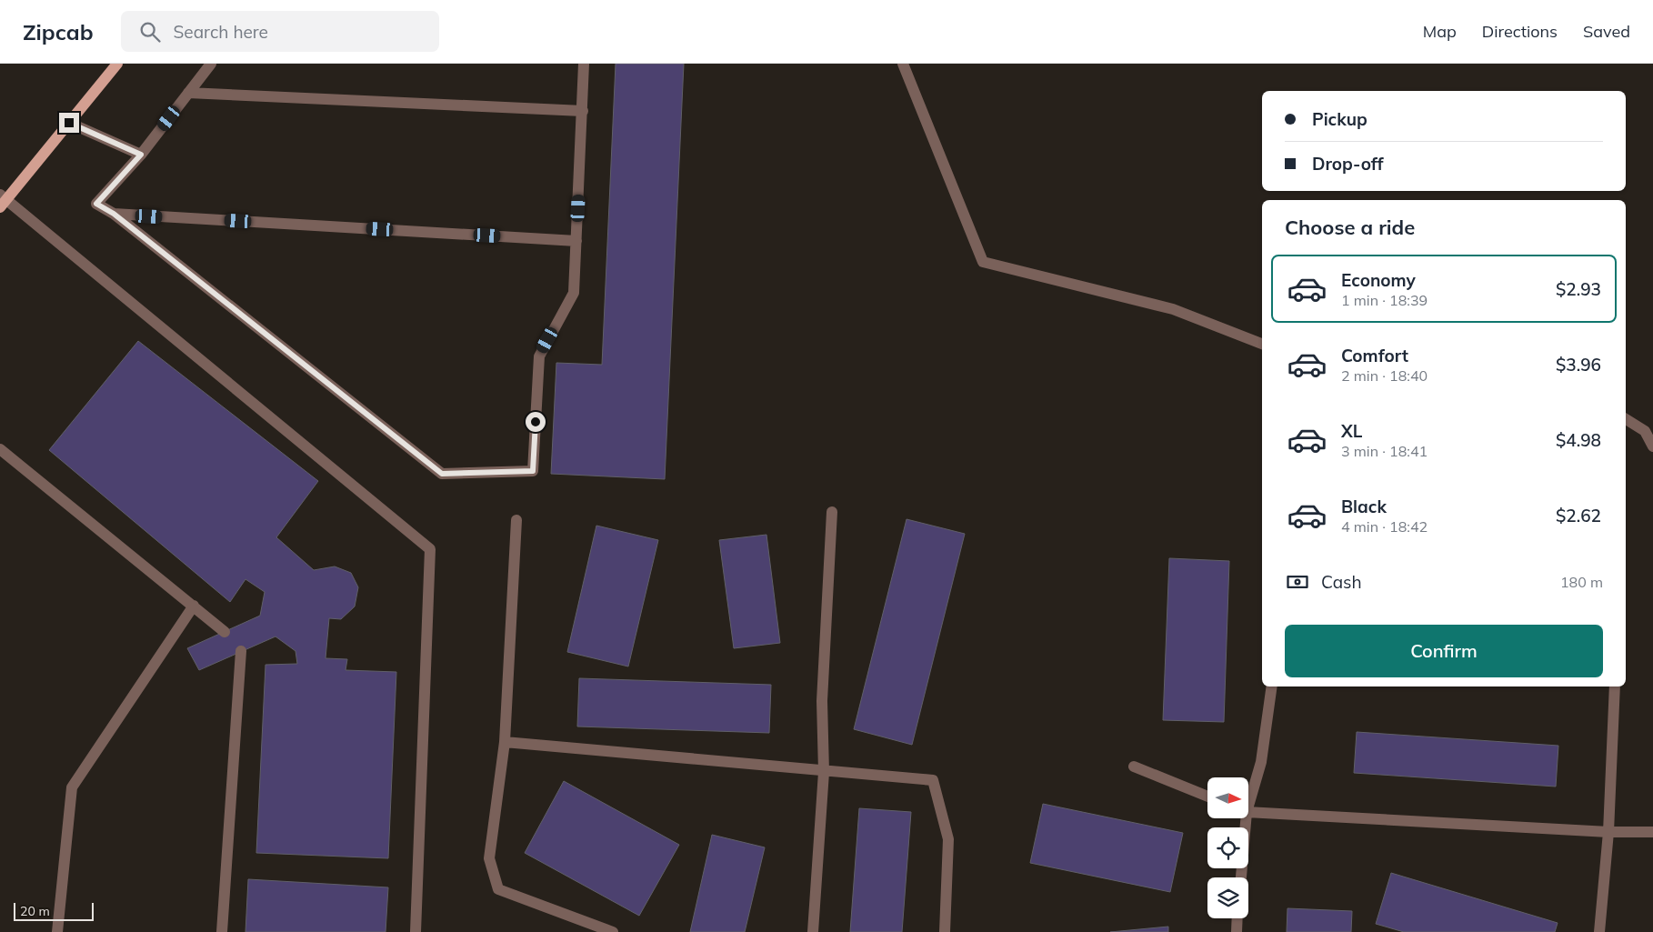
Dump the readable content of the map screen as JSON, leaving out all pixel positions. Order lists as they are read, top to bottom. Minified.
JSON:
{"scale_bar":"20 m","north":"right","page":{"header":"Zipcab","search":"Search here","nav":["Map","Directions","Saved"],"banner":["Pickup","Drop-off"],"heading":"Choose a ride","list":[{"name":"Economy","note":"1 min · 18:39","value":"$2.93"},{"name":"Comfort","note":"2 min · 18:40","value":"$3.96"},{"name":"XL","note":"3 min · 18:41","value":"$4.98"},{"name":"Black","note":"4 min · 18:42","value":"$2.62"}],"pay":["Cash","180 m"],"buttons":"Confirm","scale":"20 m"}}
